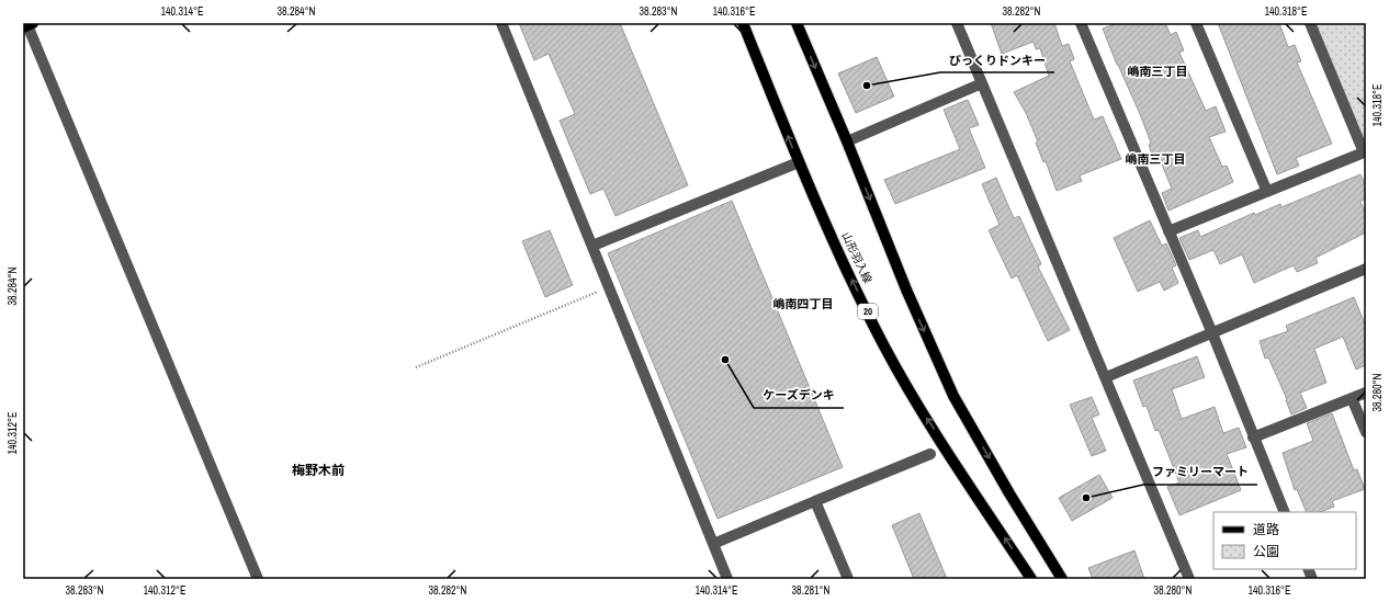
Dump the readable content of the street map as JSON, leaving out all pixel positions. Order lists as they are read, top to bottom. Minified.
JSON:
{"streets":{"main road":["山形羽入線","20"]},"districts":["嶋南三丁目","嶋南三丁目","嶋南四丁目","梅野木前"],"places":["びっくりドンキー","ケーズデンキ","ファミリーマート"],"legend":["道路","公園"],"coordinates":["140.314°E","38.284°N","38.283°N","140.316°E","38.282°N","140.318°E","38.280°N","140.312°E","38.281°N"]}
